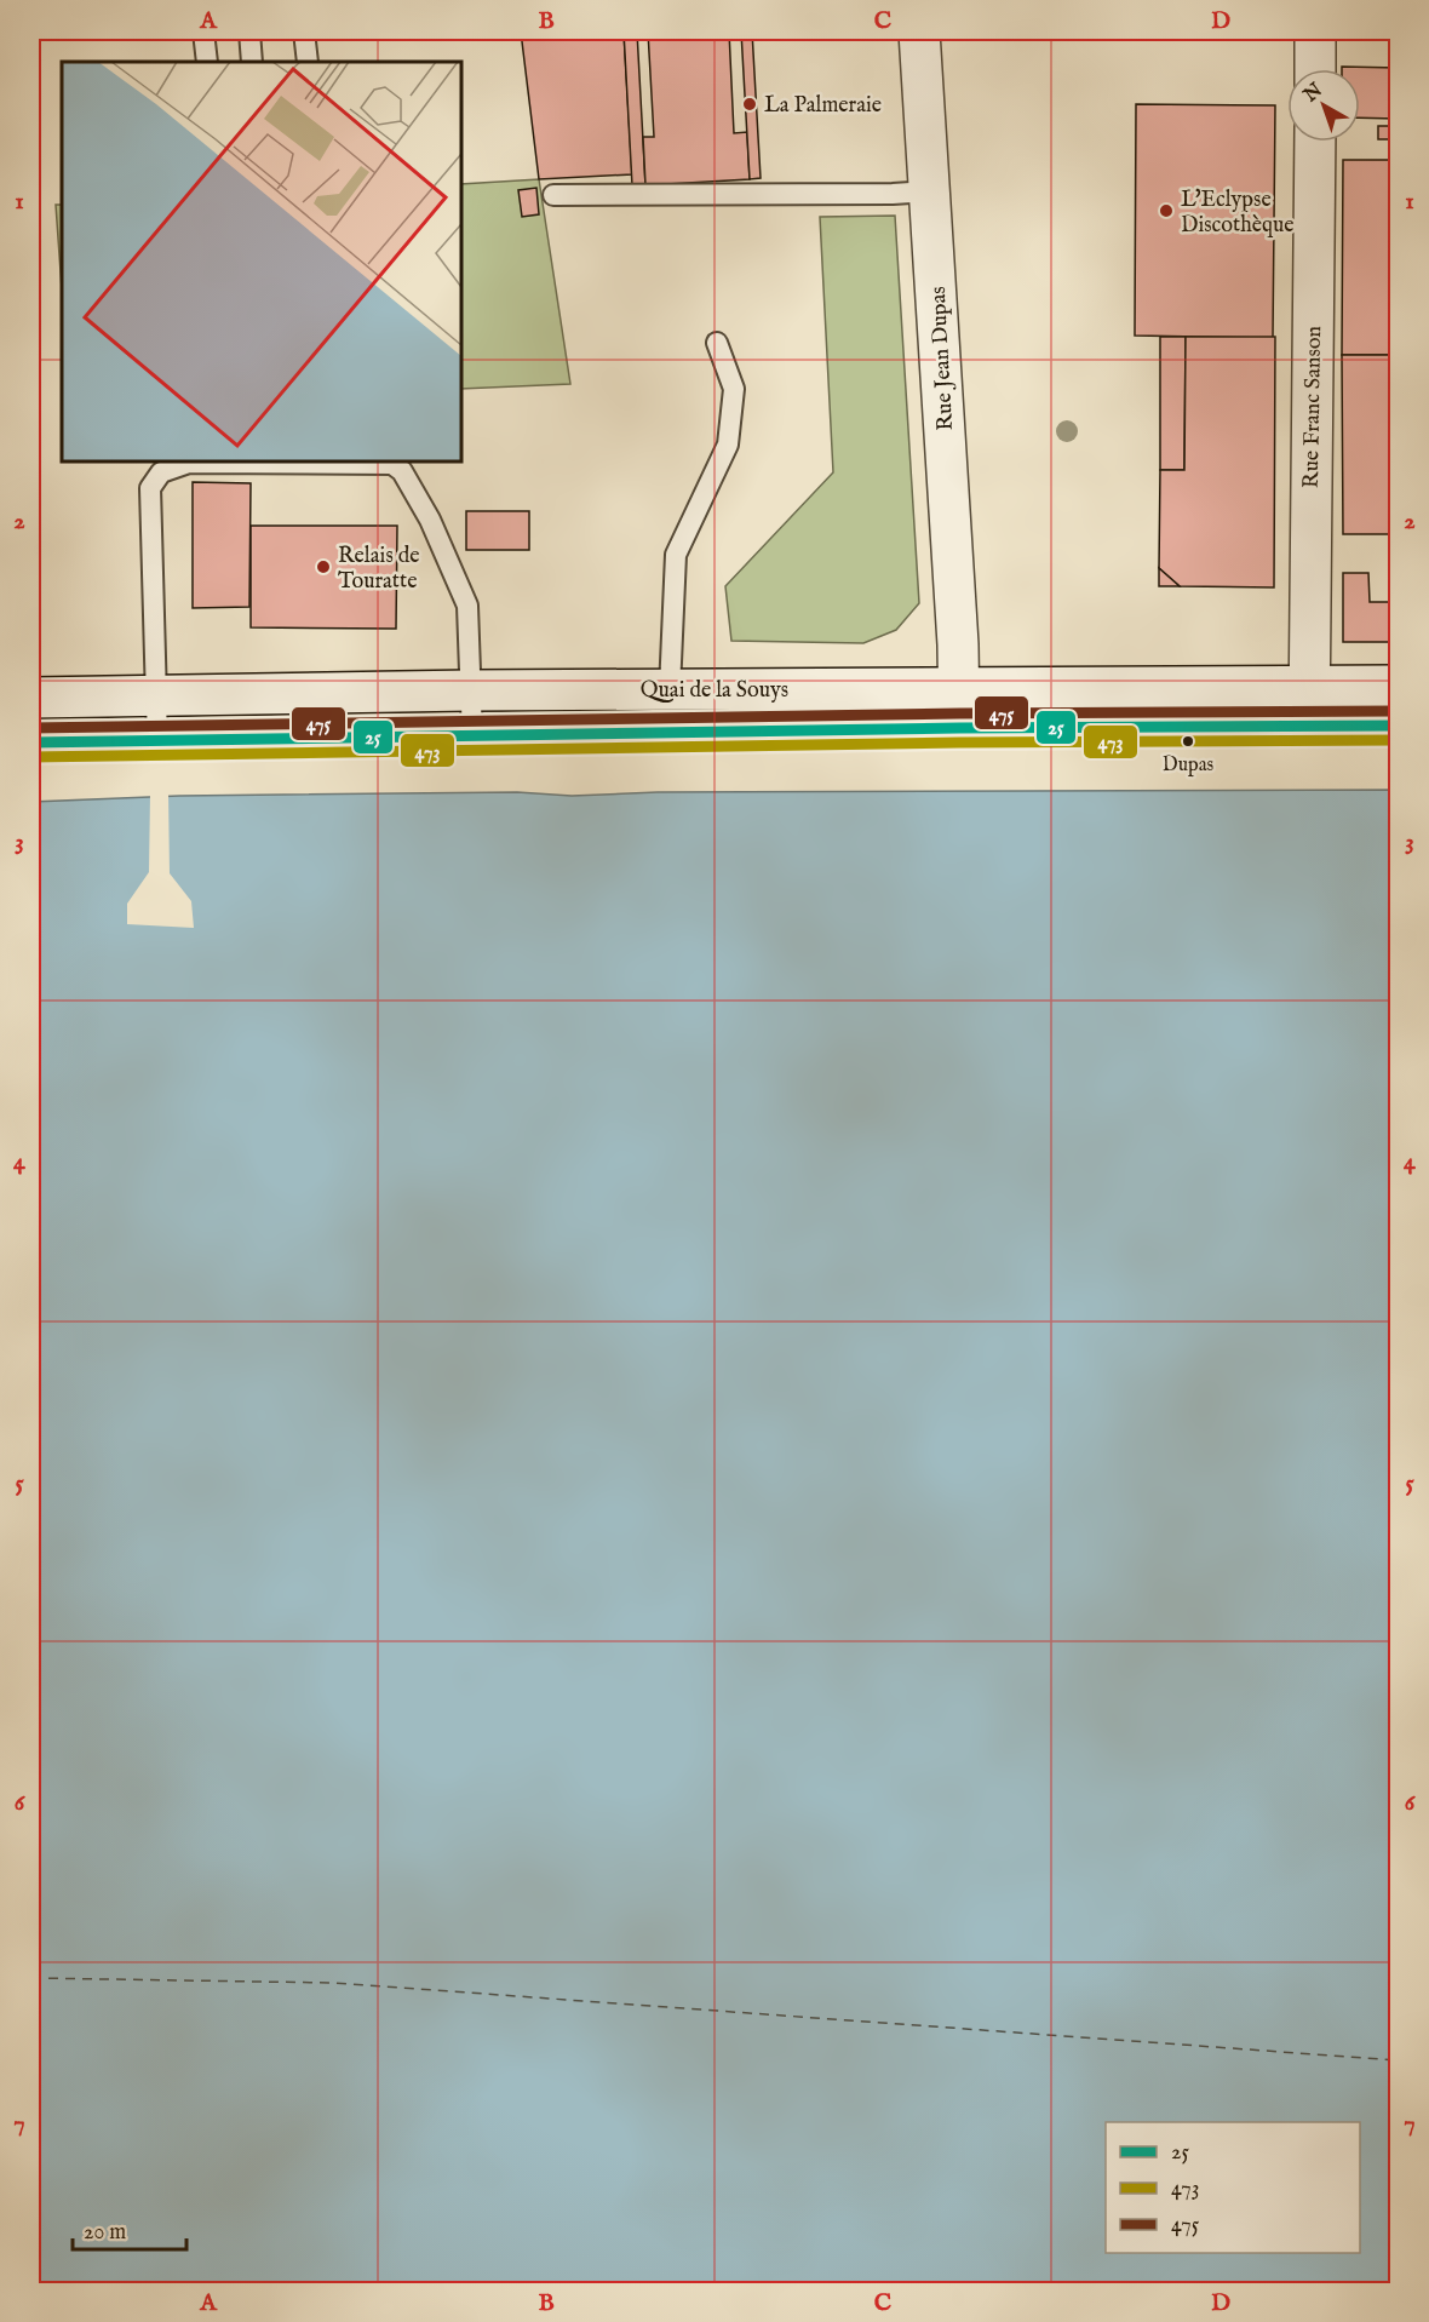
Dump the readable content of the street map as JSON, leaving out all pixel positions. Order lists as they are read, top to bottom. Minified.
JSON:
{"streets":{"main road":["Rue Jean Dupas","Rue Franc Sanson","Quai de la Souys"]},"crossings":[["Rue Jean Dupas","Quai de la Souys"],["Rue Franc Sanson","Quai de la Souys"]],"places":["La Palmeraie","L'Eclypse Discothèque","Relais de Touratte","Dupas"],"lines":["transit line 475","transit line 25","transit line 473"],"legend":["25","473","475"],"scale_bar":"20 m","north":"top left","grid":{"columns":["A","B","C","D"],"rows":["1","2","3","4","5","6","7"]}}
